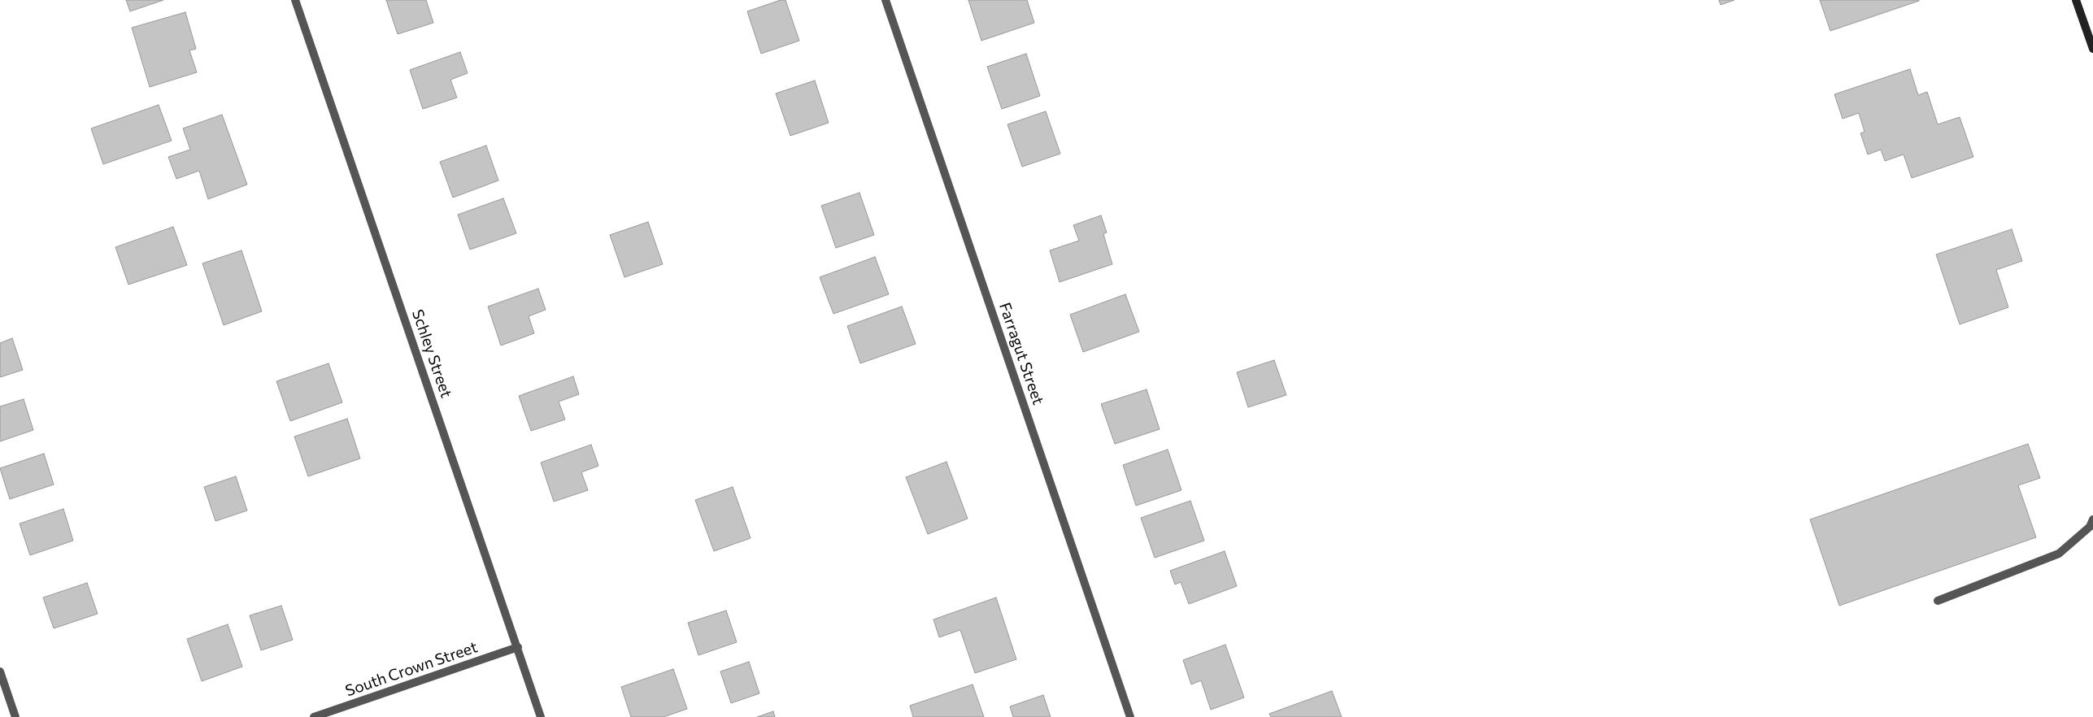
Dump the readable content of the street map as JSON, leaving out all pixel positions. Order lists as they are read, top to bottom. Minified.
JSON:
{"streets":{"street":["Schley Street","Farragut Street","South Crown Street"]},"crossings":[["Schley Street","South Crown Street"]]}
